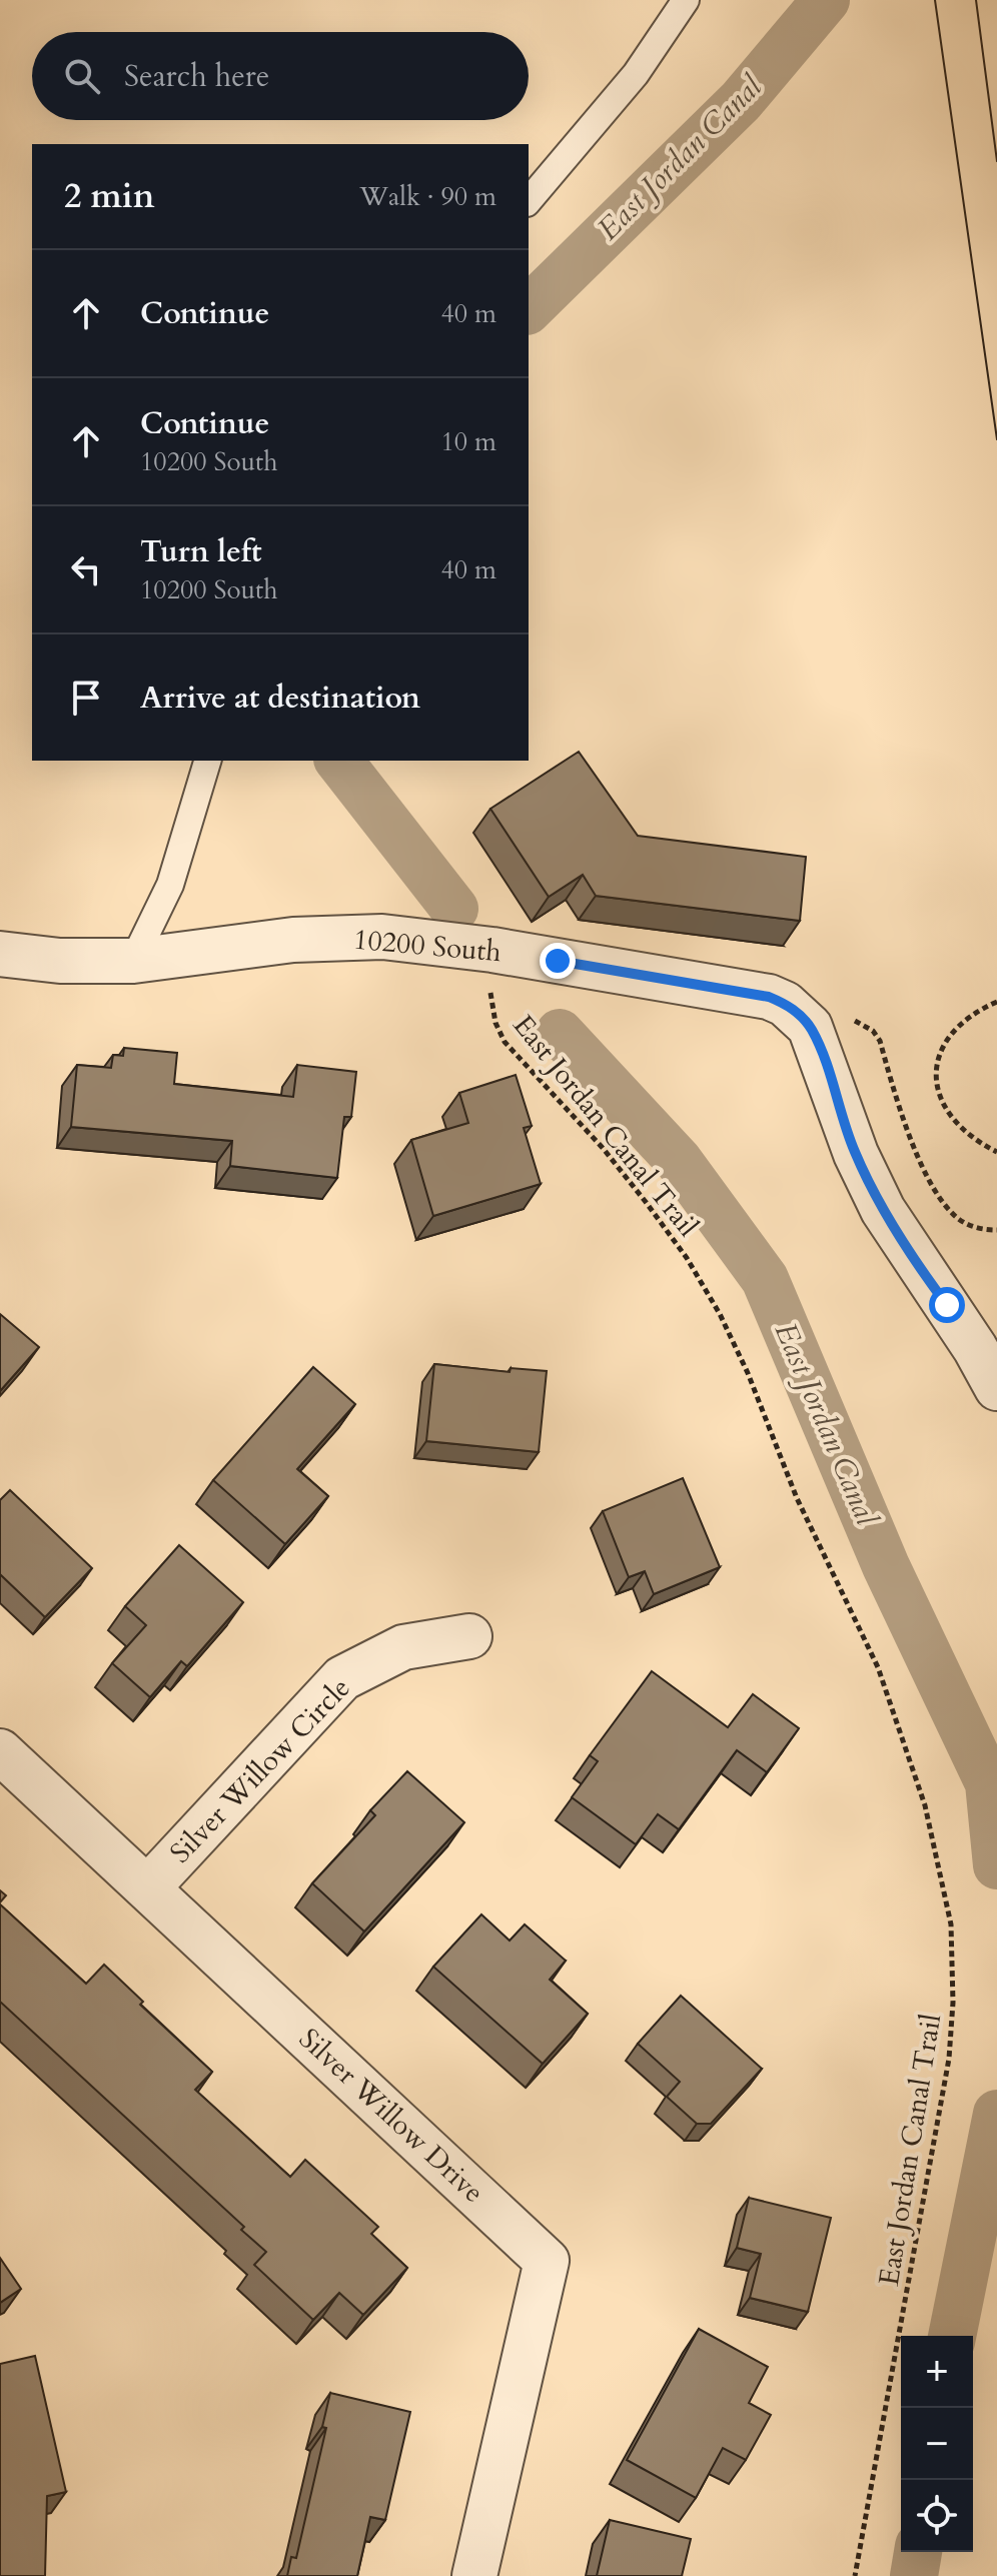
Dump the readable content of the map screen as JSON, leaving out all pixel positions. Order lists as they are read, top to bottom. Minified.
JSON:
{"streets":{"street":["10200 South","Silver Willow Circle","Silver Willow Drive"],"path":["East Jordan Canal Trail"]},"crossings":[["Silver Willow Circle","Silver Willow Drive"]],"water":["East Jordan Canal"],"page":{"search":"Search here","heading":["2 min","Walk · 90 m"],"list":[["Continue","40 m"],["Continue","10200 South","10 m"],["Turn left","10200 South","40 m"],"Arrive at destination"],"map_buttons":["+","−"]}}
